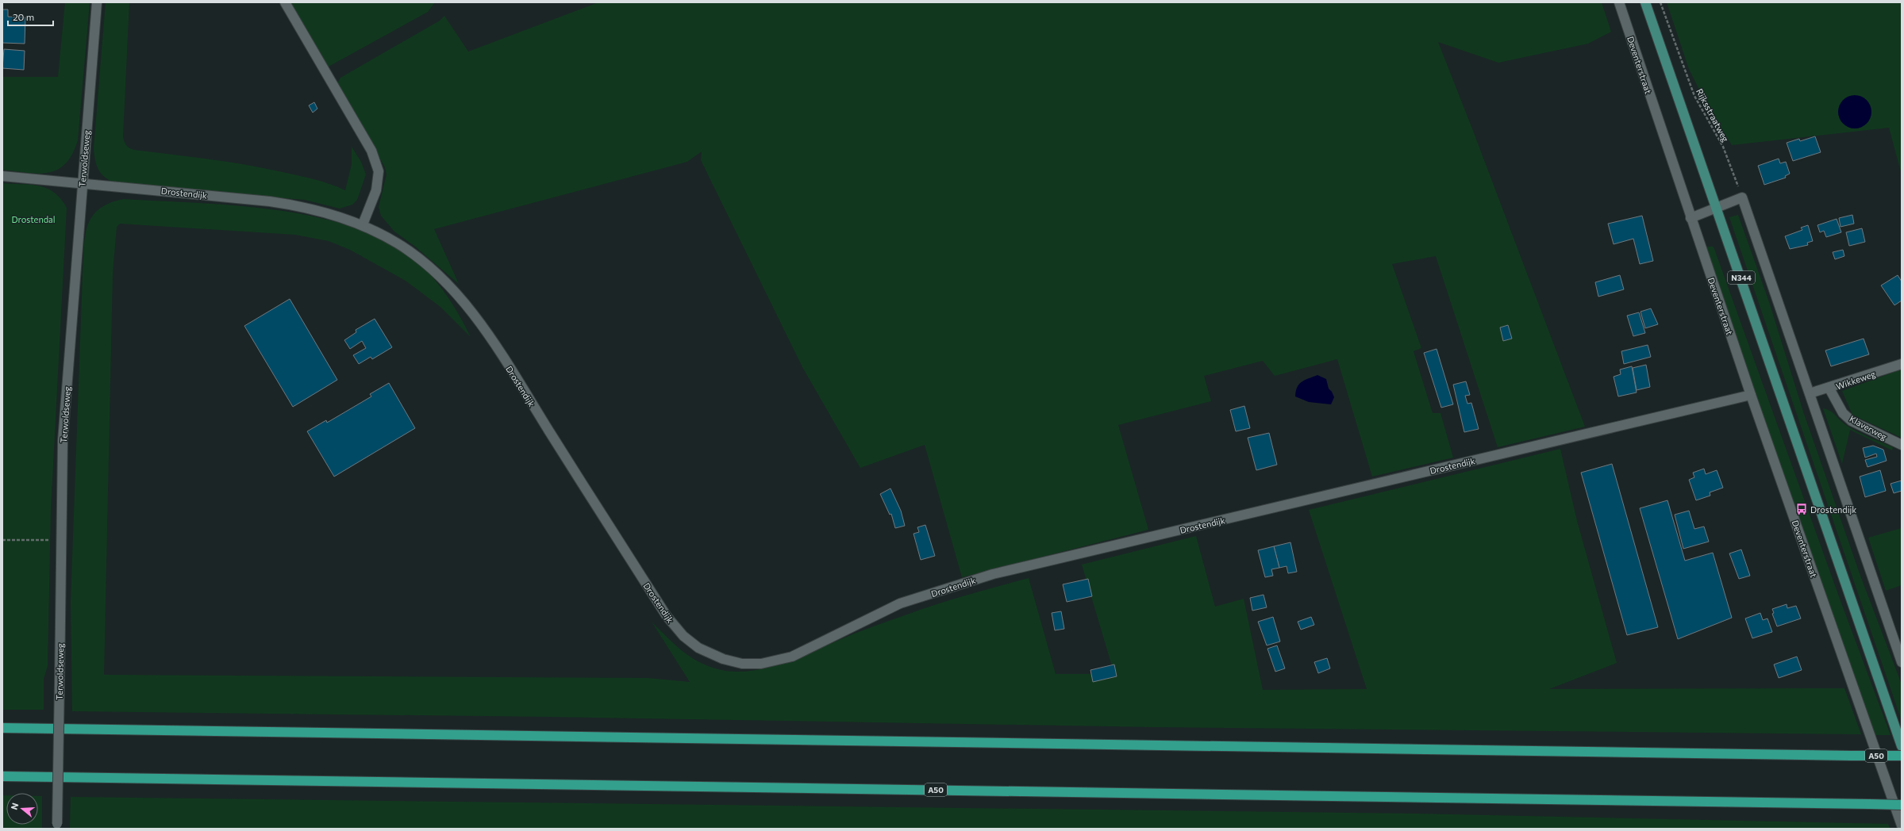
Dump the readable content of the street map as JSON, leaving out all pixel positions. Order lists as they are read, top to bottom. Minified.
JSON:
{"streets":{"highway":["A50"],"main road":["N344"],"street":["Deventerstraat","Terwoldseweg","Drostendijk","Wikkeweg","Klaverweg"],"path":["Rijksstraatweg"]},"crossings":[["Deventerstraat","Drostendijk"],["Terwoldseweg","Drostendijk"],["Wikkeweg","Klaverweg"]],"parks":["Drostendal"],"places":{"bus stop":["Drostendijk"]},"scale_bar":"20 m","north":"left"}
